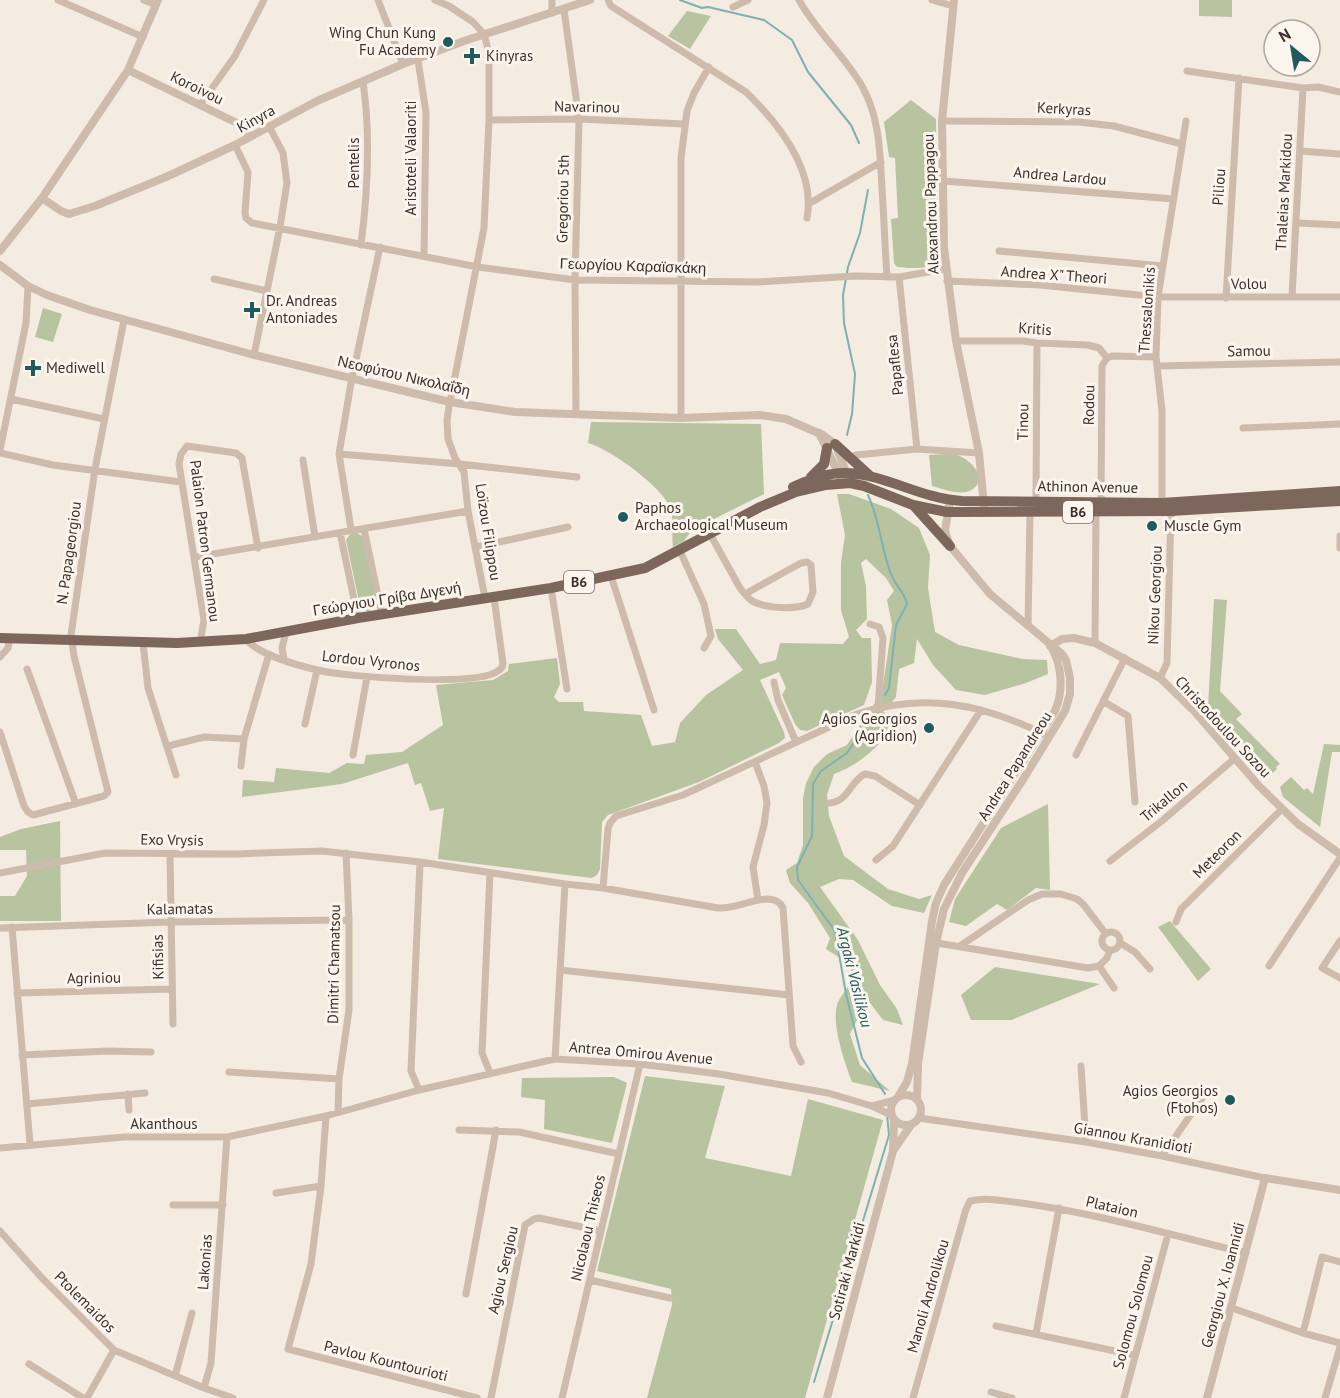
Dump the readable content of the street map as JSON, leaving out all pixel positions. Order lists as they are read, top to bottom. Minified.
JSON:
{"streets":{"main road":["Athinon Avenue","B6","Γεώργιου Γρίβα Διγενή"],"street":["Koroivou","Navarinou","Kerkyras","Kinyra","Aristoteli Valaoriti","Pentelis","Andrea Lardou","Piliou","Thaleias Markidou","Gregoriou 5th","Alexandrou Pappagou","Γεωργίου Καραϊσκάκη","Andrea X\" Theori","Volou","Thessalonikis","Kritis","Samou","Papaflesa","Νεοφύτου Νικολαΐδη","Rodou","Tinou","Loïzou Filippou","Palaion Patron Germanou","N. Papageorgiou","Nikou Georgiou","Lordou Vyronos","Christodoulou Sozou","Andrea Papandreou","Trikallon","Exo Vrysis","Meteoron","Kalamatas","Kifisias","Dimitri Chamatsou","Agriniou","Antrea Omirou Avenue","Akanthous","Giannou Kranidioti","Plataion","Nicolaou Thiseos","Lakonias","Agiou Sergiou","Sotiraki Markidi","Georgiou X. Ioannidi","Manoli Androlikou","Ptolemaidos","Solomou Solomou","Pavlou Kountourioti"]},"crossings":[["Koroivou","Kinyra"],["Navarinou","Gregoriou 5th"],["Navarinou","Loïzou Filippou"],["Kerkyras","Alexandrou Pappagou"],["Kerkyras","Thessalonikis"],["Kinyra","Aristoteli Valaoriti"],["Kinyra","Pentelis"],["Kinyra","Gregoriou 5th"],["Kinyra","Γεωργίου Καραϊσκάκη"],["Kinyra","Loïzou Filippou"],["Aristoteli Valaoriti","Γεωργίου Καραϊσκάκη"],["Pentelis","Γεωργίου Καραϊσκάκη"],["Andrea Lardou","Alexandrou Pappagou"],["Andrea Lardou","Thessalonikis"],["Piliou","Volou"],["Thaleias Markidou","Volou"],["Gregoriou 5th","Γεωργίου Καραϊσκάκη"],["Gregoriou 5th","Νεοφύτου Νικολαΐδη"],["Alexandrou Pappagou","Γεωργίου Καραϊσκάκη"],["Alexandrou Pappagou","Andrea X\" Theori"],["Alexandrou Pappagou","Kritis"],["Alexandrou Pappagou","Athinon Avenue"],["Γεωργίου Καραϊσκάκη","Papaflesa"],["Γεωργίου Καραϊσκάκη","Loïzou Filippou"],["Andrea X\" Theori","Volou"],["Andrea X\" Theori","Thessalonikis"],["Volou","Thessalonikis"],["Thessalonikis","Samou"],["Thessalonikis","Athinon Avenue"],["Kritis","Rodou"],["Kritis","Tinou"],["Νεοφύτου Νικολαΐδη","Athinon Avenue"],["Νεοφύτου Νικολαΐδη","Loïzou Filippou"],["Νεοφύτου Νικολαΐδη","N. Papageorgiou"],["Νεοφύτου Νικολαΐδη","Γεώργιου Γρίβα Διγενή"],["Rodou","Athinon Avenue"],["Rodou","Christodoulou Sozou"],["Tinou","Athinon Avenue"],["Athinon Avenue","Nikou Georgiou"],["Athinon Avenue","Γεώργιου Γρίβα Διγενή"],["Loïzou Filippou","Γεώργιου Γρίβα Διγενή"],["Loïzou Filippou","Lordou Vyronos"],["Palaion Patron Germanou","Γεώργιου Γρίβα Διγενή"],["N. Papageorgiou","Γεώργιου Γρίβα Διγενή"],["Nikou Georgiou","Christodoulou Sozou"],["Γεώργιου Γρίβα Διγενή","Lordou Vyronos"],["Christodoulou Sozou","Andrea Papandreou"],["Christodoulou Sozou","Trikallon"],["Christodoulou Sozou","Meteoron"],["Andrea Papandreou","Antrea Omirou Avenue"],["Andrea Papandreou","Giannou Kranidioti"],["Andrea Papandreou","Sotiraki Markidi"],["Exo Vrysis","Kifisias"],["Exo Vrysis","Dimitri Chamatsou"],["Kalamatas","Kifisias"],["Kalamatas","Dimitri Chamatsou"],["Kifisias","Agriniou"],["Dimitri Chamatsou","Antrea Omirou Avenue"],["Dimitri Chamatsou","Akanthous"],["Antrea Omirou Avenue","Akanthous"],["Antrea Omirou Avenue","Giannou Kranidioti"],["Antrea Omirou Avenue","Nicolaou Thiseos"],["Antrea Omirou Avenue","Sotiraki Markidi"],["Akanthous","Lakonias"],["Giannou Kranidioti","Sotiraki Markidi"],["Giannou Kranidioti","Georgiou X. Ioannidi"],["Plataion","Georgiou X. Ioannidi"],["Plataion","Manoli Androlikou"],["Plataion","Solomou Solomou"],["Nicolaou Thiseos","Agiou Sergiou"],["Lakonias","Ptolemaidos"]],"water":["Argaki Vasilikou"],"places":{"other":["Wing Chun Kung Fu Academy","Paphos Archaeological Museum","Muscle Gym","Agios Georgios (Agridion)","Agios Georgios (Ftohos)"],"health":["Kinyras","Dr. Andreas Antoniades","Mediwell"]},"north":"top left"}
